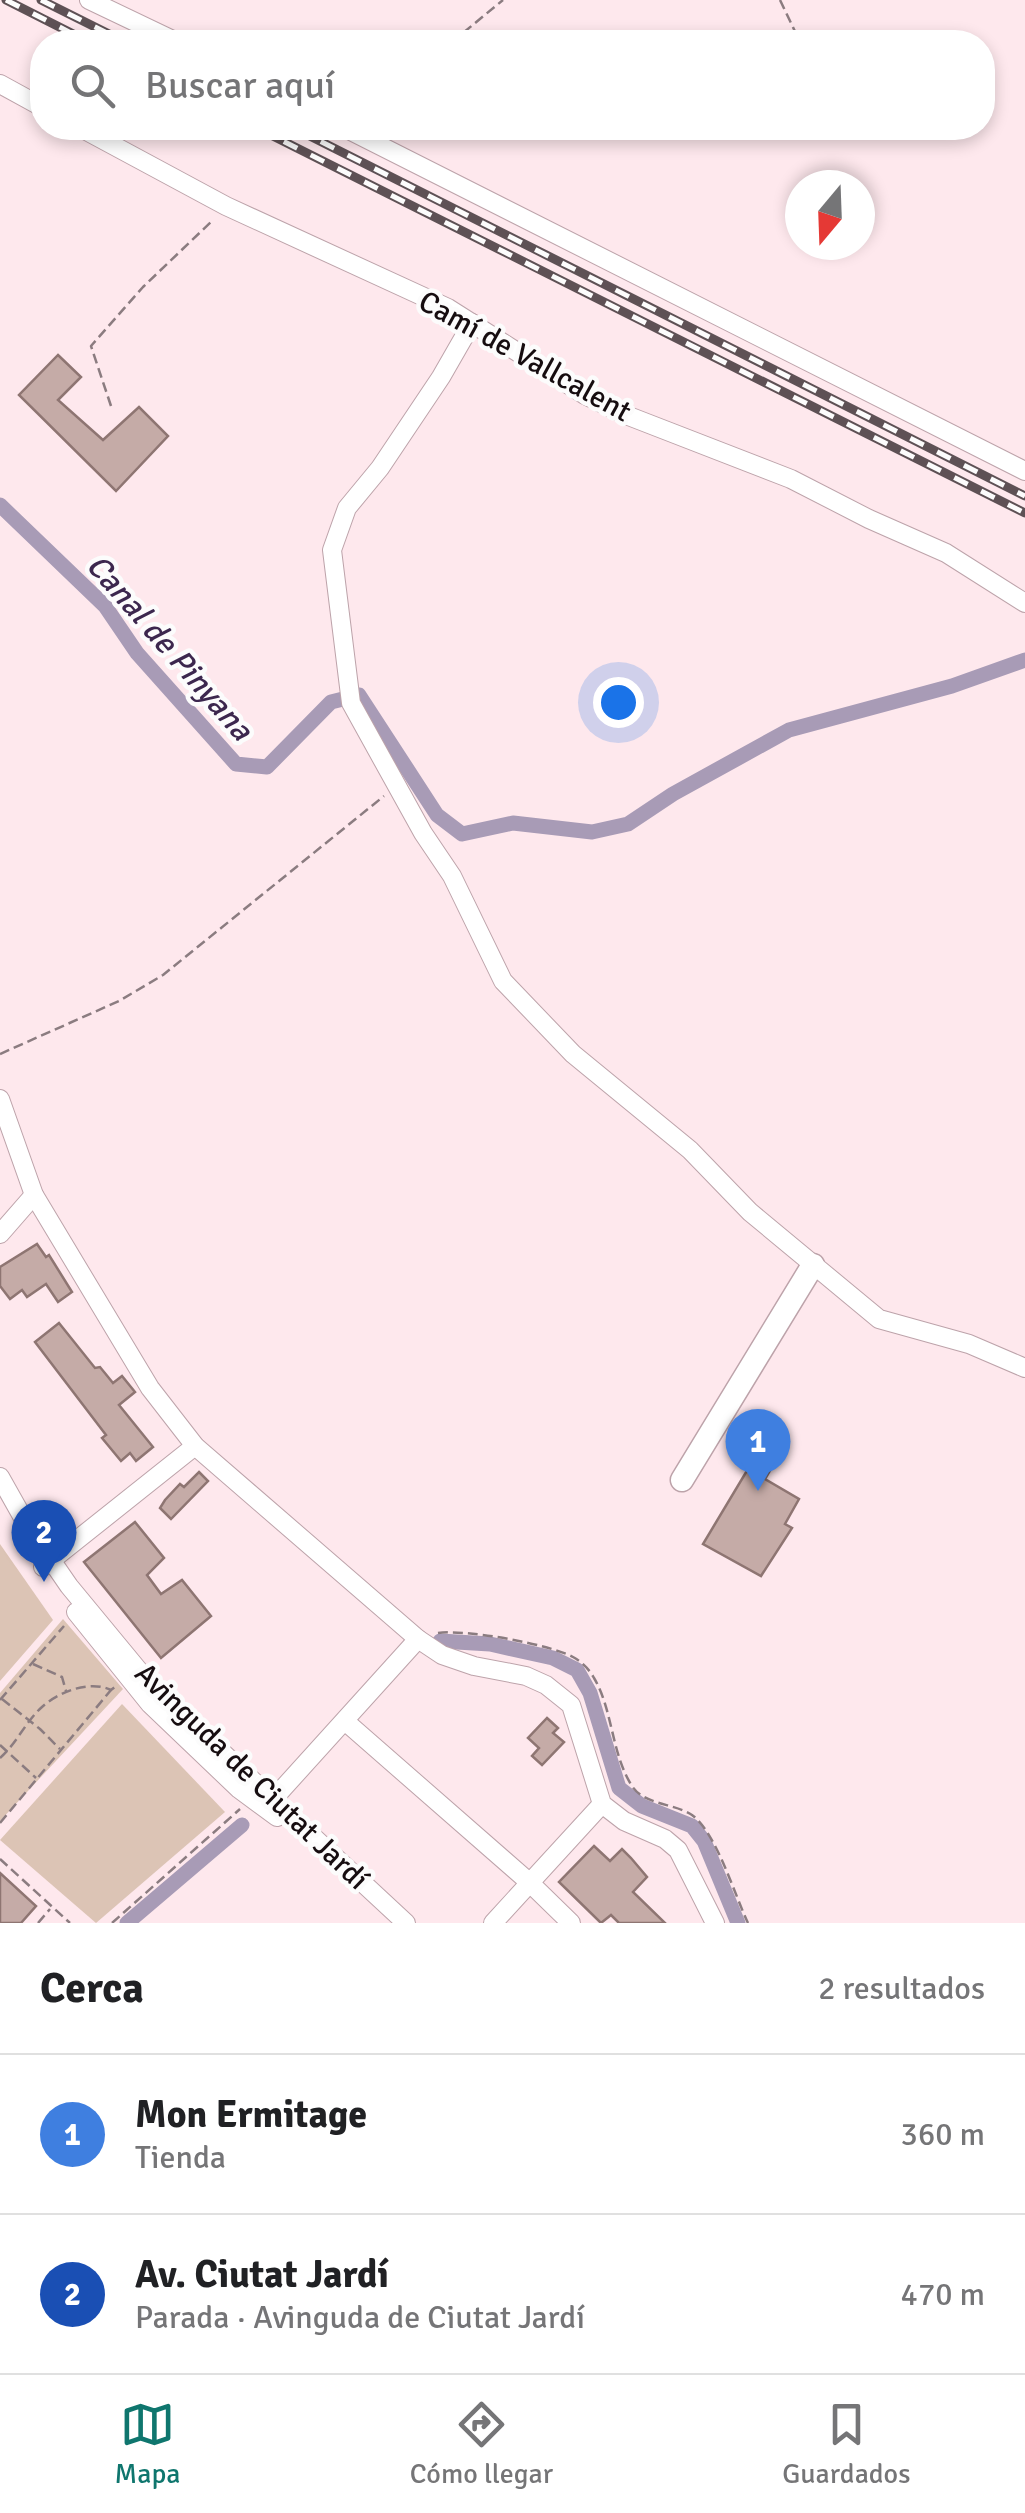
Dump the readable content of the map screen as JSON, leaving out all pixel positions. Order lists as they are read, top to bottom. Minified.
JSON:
{"streets":{"street":["Camí de Vallcalent","Avinguda de Ciutat Jardí"]},"water":["Canal de Pinyana"],"north":"bottom","page":{"search":"Buscar aquí","pins":["1","2"],"heading":["Cerca","2 resultados"],"list":[{"mark":"1","name":"Mon Ermitage","note":"Tienda","value":"360 m"},{"mark":"2","name":"Av. Ciutat Jardí","note":"Parada · Avinguda de Ciutat Jardí","value":"470 m"}],"nav":["Mapa","Cómo llegar","Guardados"]}}
